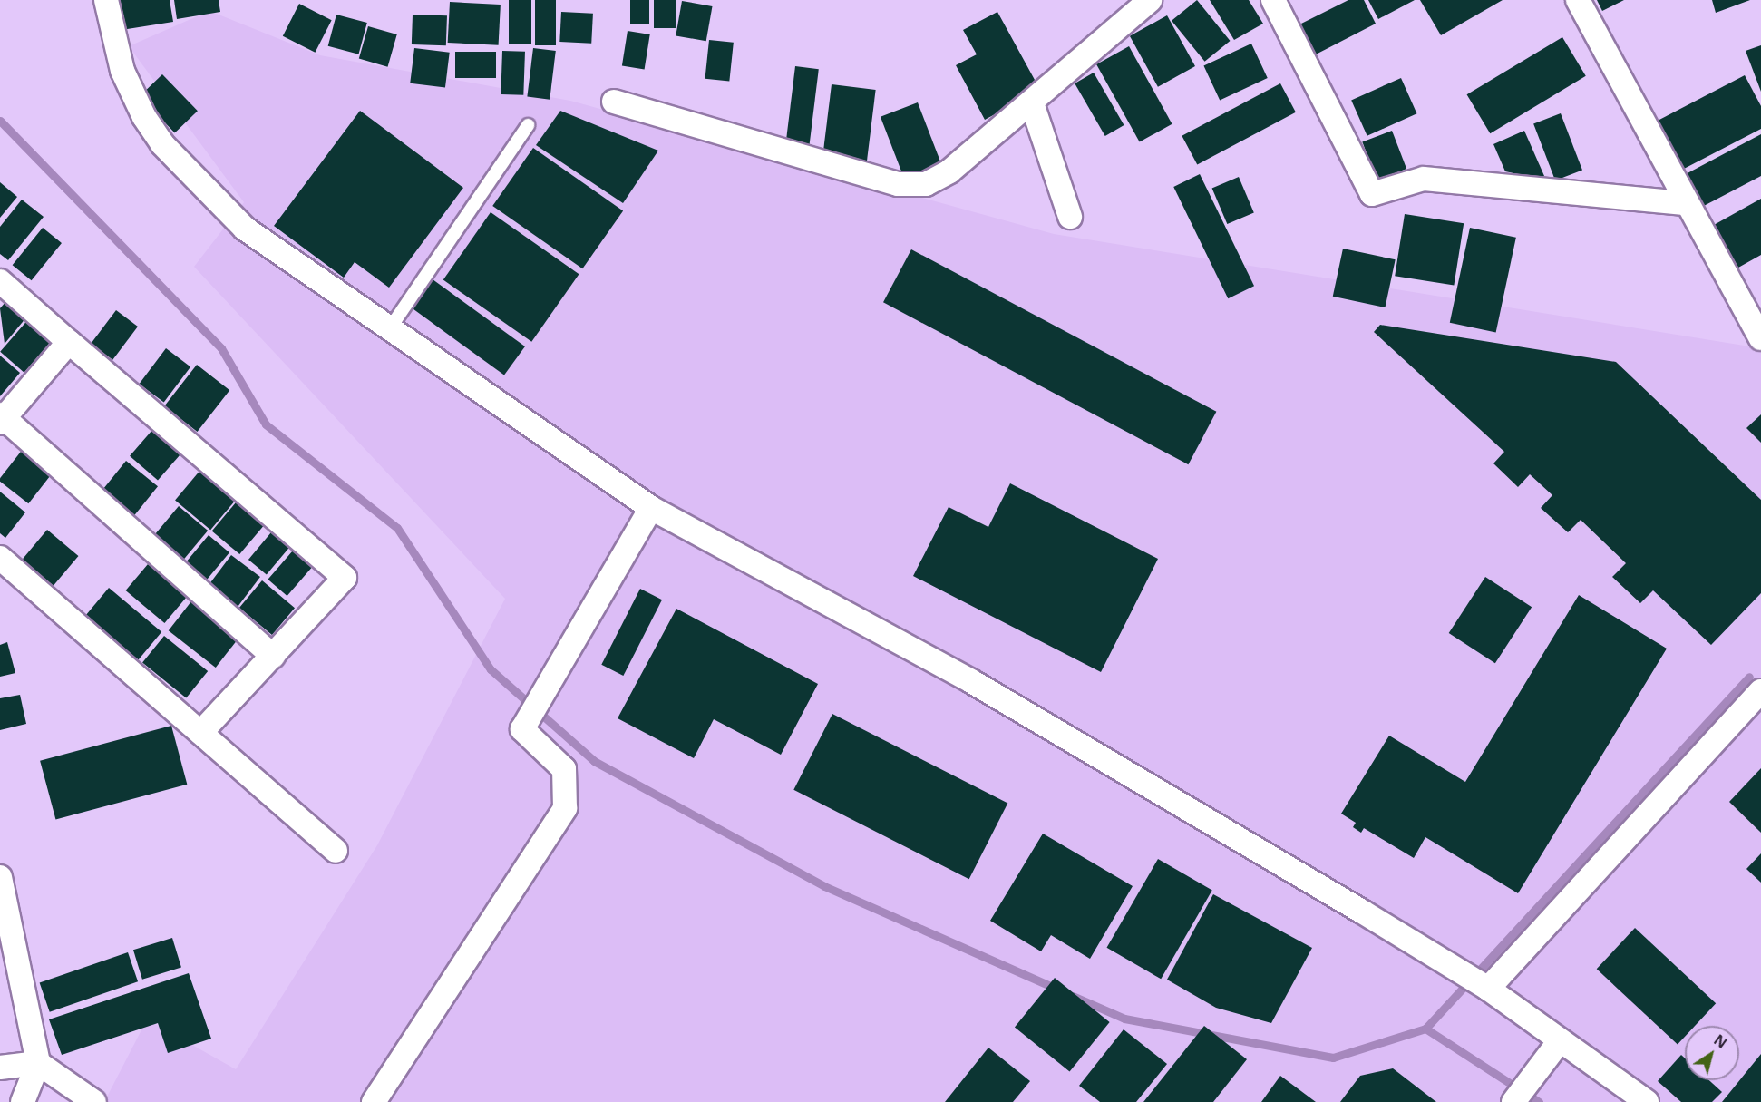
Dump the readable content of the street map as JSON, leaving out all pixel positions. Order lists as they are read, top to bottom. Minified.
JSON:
{"north":"top right"}
